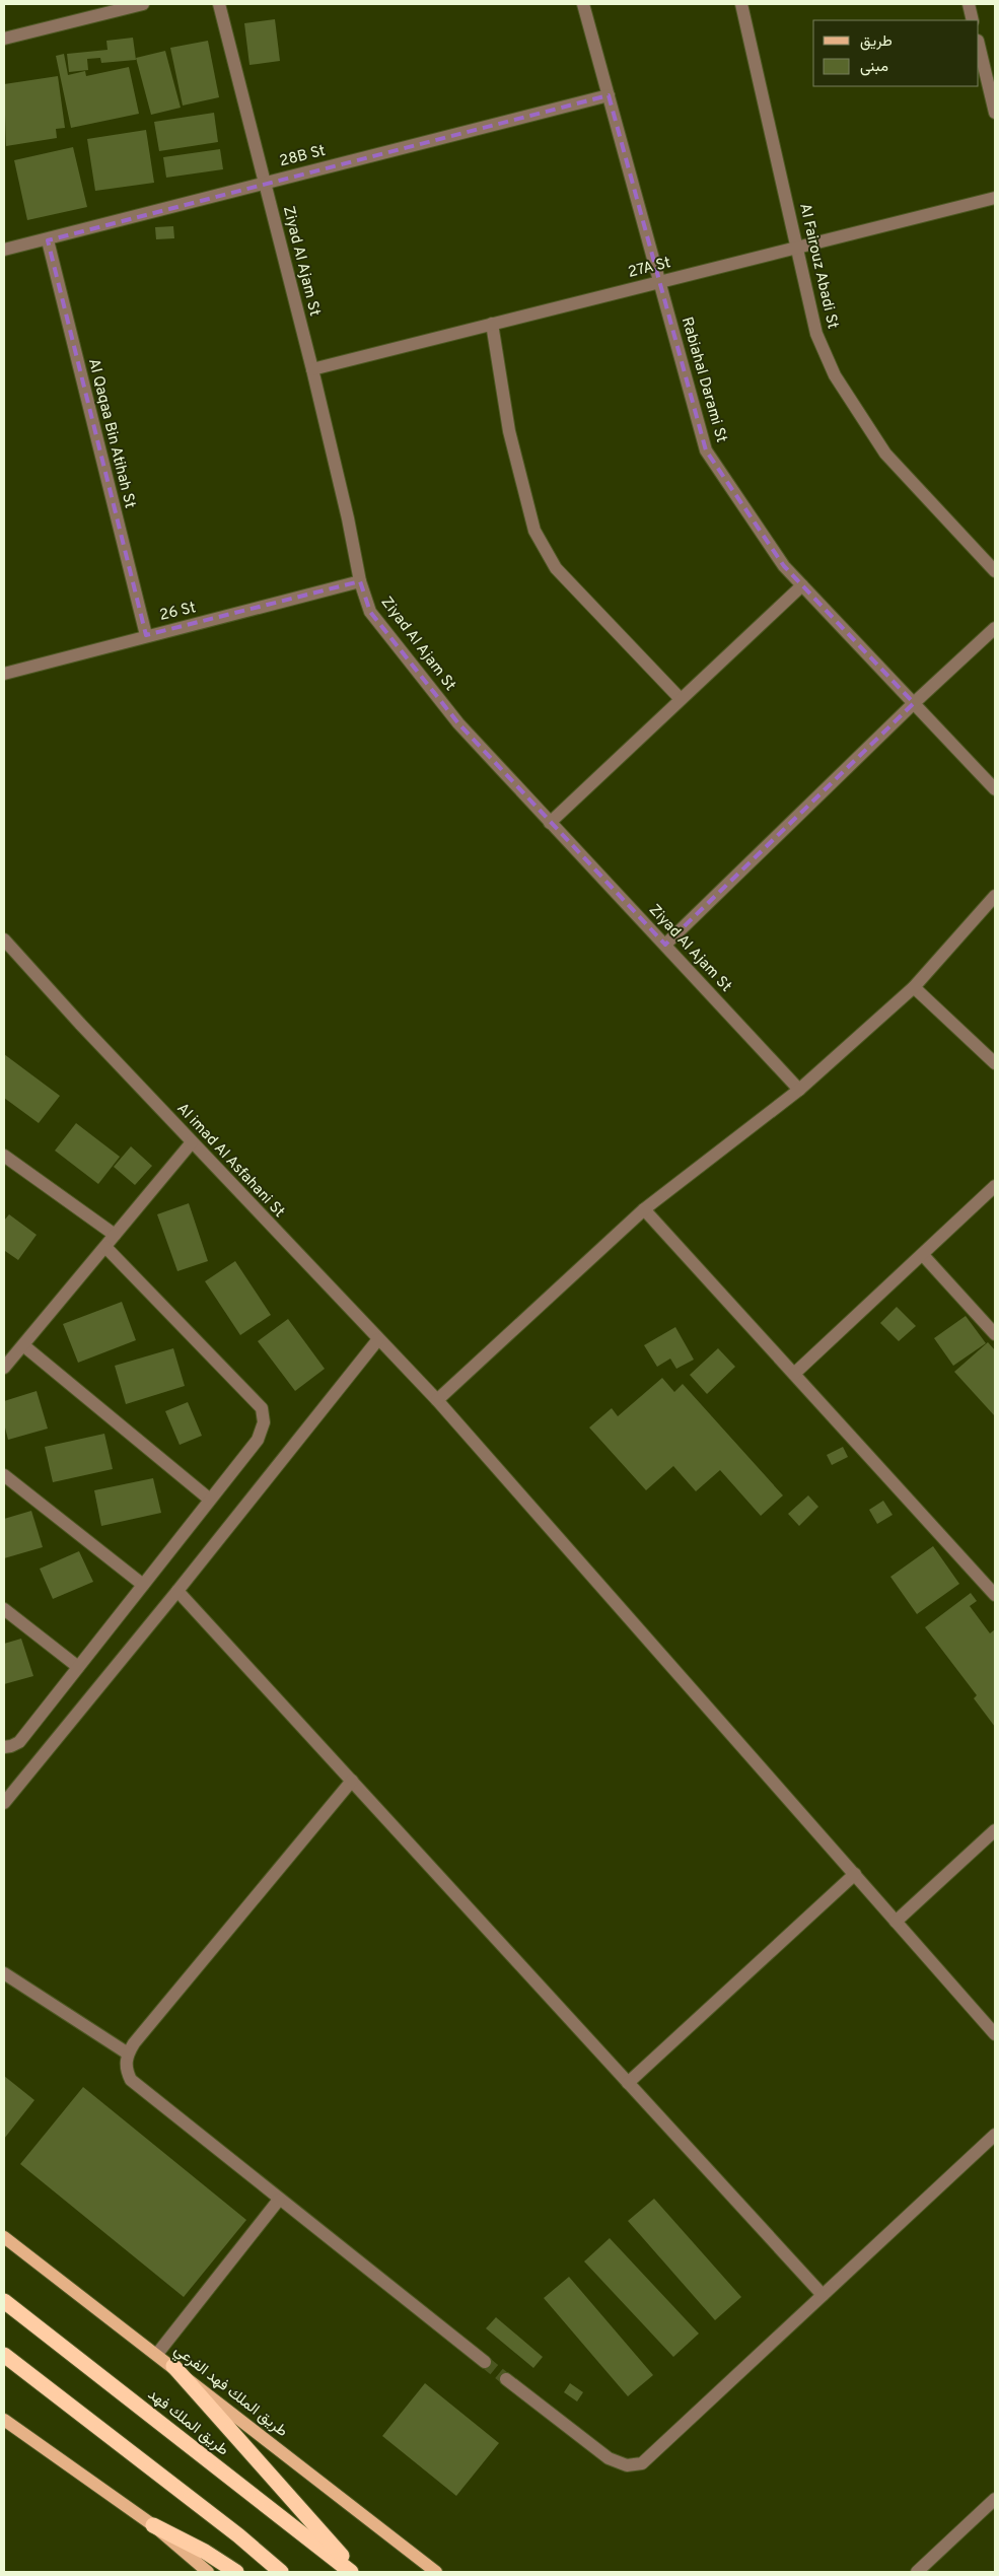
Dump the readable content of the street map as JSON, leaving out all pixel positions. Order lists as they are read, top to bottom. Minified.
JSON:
{"streets":{"highway":["طريق الملك فهد"],"main road":["طريق الملك فهد الفرعي"],"street":["28B St","Ziyad Al Ajam St","Al Fairouz Abadi St","27A St","Rabiahal Darami St","Al Qaqaa Bin Atihah St","26 St","Al imad Al Asfahani St"]},"crossings":[["28B St","Ziyad Al Ajam St"],["28B St","Rabiahal Darami St"],["28B St","Al Qaqaa Bin Atihah St"],["Ziyad Al Ajam St","27A St"],["Ziyad Al Ajam St","26 St"],["Al Fairouz Abadi St","27A St"],["27A St","Rabiahal Darami St"],["Al Qaqaa Bin Atihah St","26 St"]],"legend":["طريق","مبنى"]}
